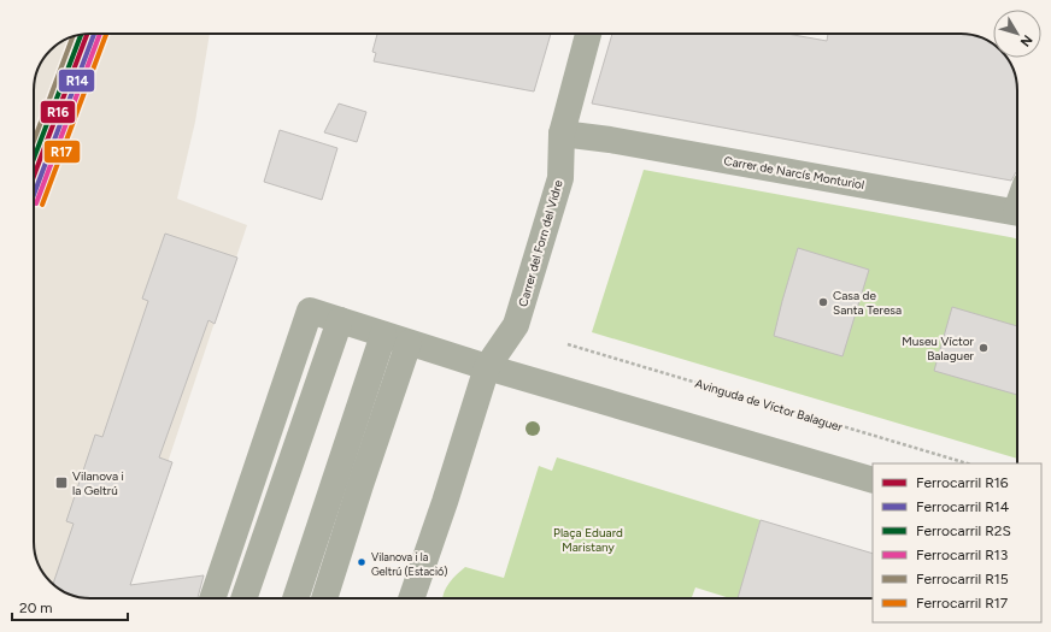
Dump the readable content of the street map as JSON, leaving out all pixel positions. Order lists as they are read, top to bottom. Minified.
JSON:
{"streets":{"street":["Carrer de Narcís Monturiol","Carrer del Forn del Vidre"],"path":["Avinguda de Víctor Balaguer"]},"crossings":[["Carrer de Narcís Monturiol","Carrer del Forn del Vidre"]],"parks":["Plaça Eduard Maristany"],"places":{"other":["Casa de Santa Teresa","Museu Víctor Balaguer","Vilanova i la Geltrú (Estació)"],"transit":["Vilanova i la Geltrú"]},"lines":["rail line R16","rail line R14","rail line R13","rail line R17","rail line R2S","rail line R15"],"legend":["Ferrocarril R16","Ferrocarril R14","Ferrocarril R2S","Ferrocarril R13","Ferrocarril R15","Ferrocarril R17"],"scale_bar":"20 m","north":"bottom right"}
